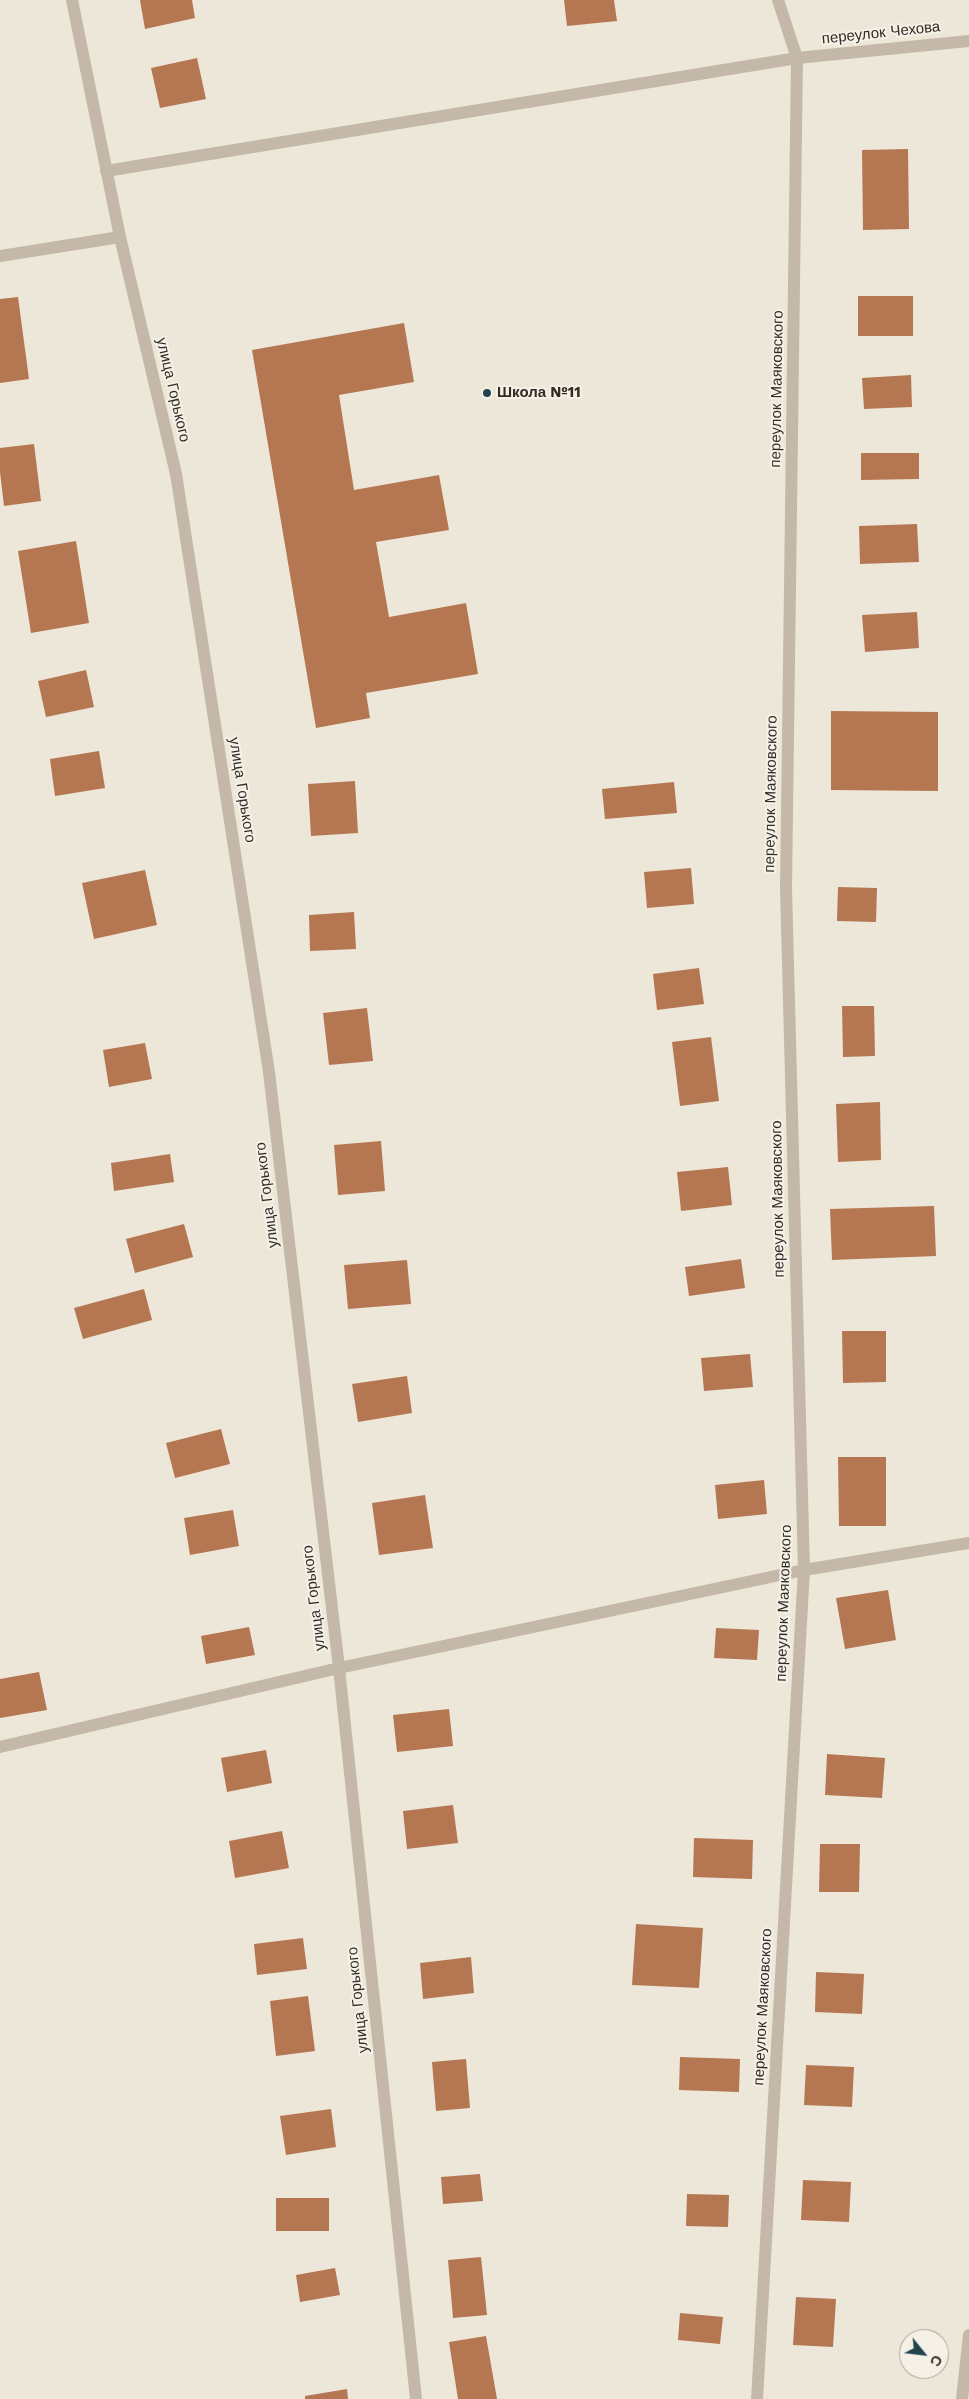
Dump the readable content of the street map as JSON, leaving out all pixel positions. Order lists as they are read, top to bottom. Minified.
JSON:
{"streets":{"street":["переулок Чехова","переулок Маяковского","улица Горького"]},"crossings":[["переулок Чехова","переулок Маяковского"],["переулок Чехова","улица Горького"]],"places":["Школа №11"],"north":"bottom right"}
